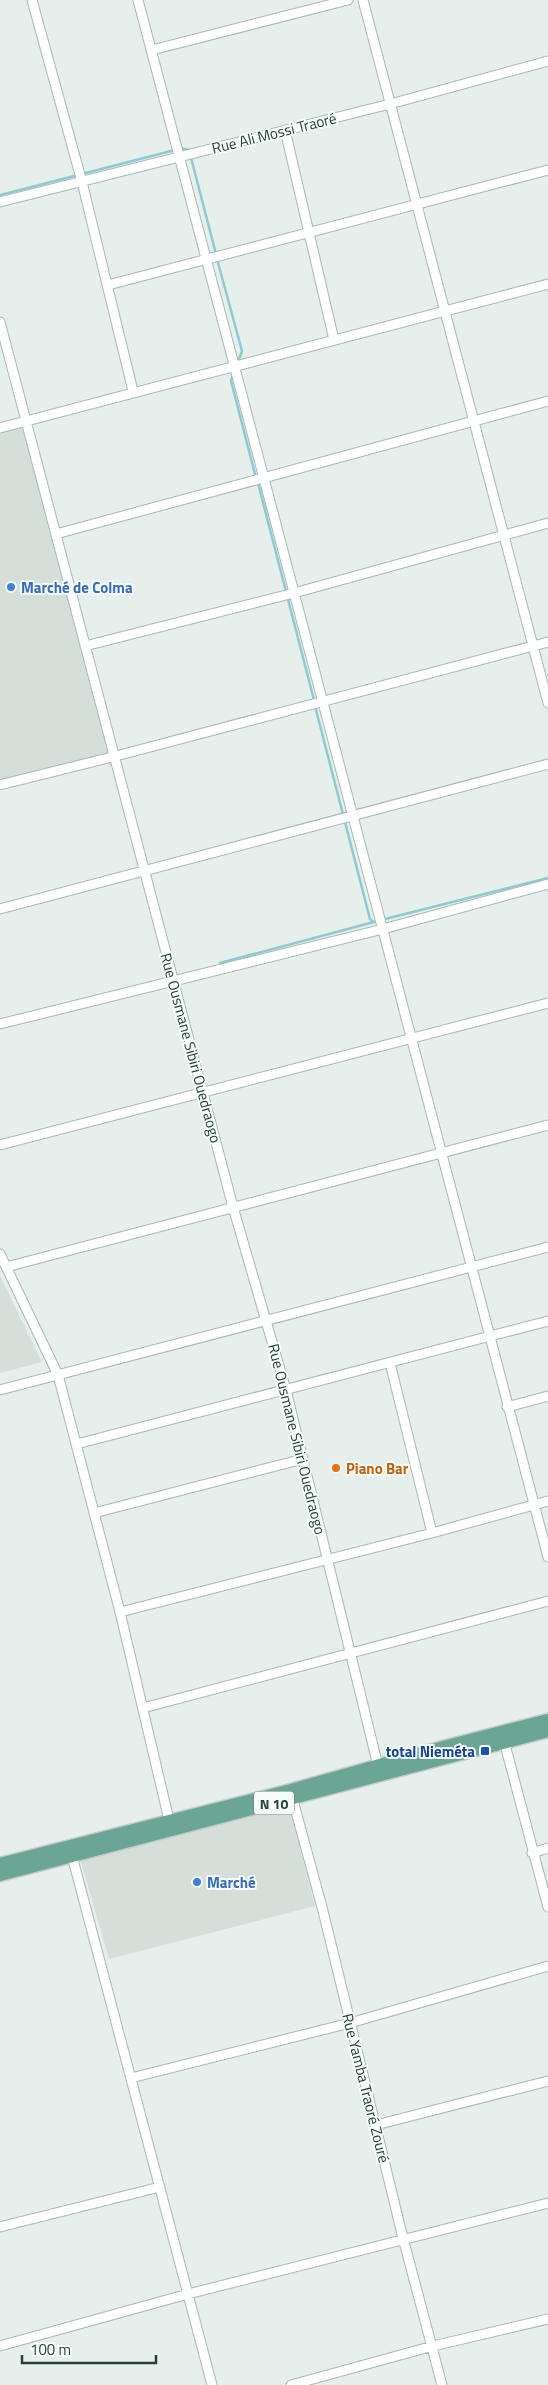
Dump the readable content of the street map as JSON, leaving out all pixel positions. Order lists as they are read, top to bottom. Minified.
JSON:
{"streets":{"main road":["N 10"],"street":["Rue Ali Mossi Traoré","Rue Ousmane Sibiri Ouedraogo","Rue Yamba Traoré Zouré"]},"crossings":[["Rue Ousmane Sibiri Ouedraogo","N 10"],["N 10","Rue Yamba Traoré Zouré"]],"places":{"other":["Marché de Colma","Piano Bar","Marché"],"transit":["total Nieméta"]},"scale_bar":"100 m"}
